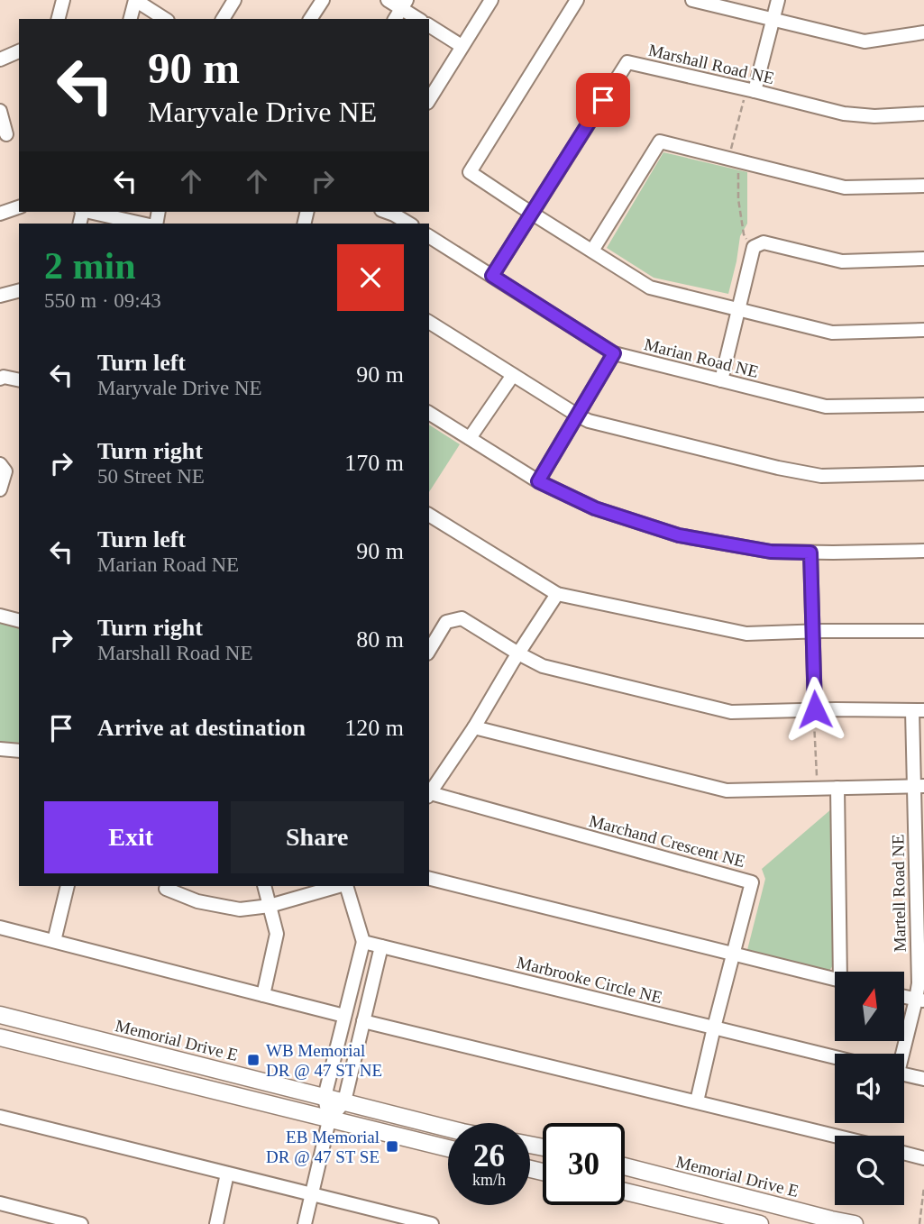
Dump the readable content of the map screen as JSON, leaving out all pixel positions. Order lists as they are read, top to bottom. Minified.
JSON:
{"streets":{"main road":["Memorial Drive E"],"street":["Marshall Road NE","Marian Road NE","Marchand Crescent NE","Martell Road NE","Marbrooke Circle NE"]},"crossings":[["Marshall Road NE","Marian Road NE"],["Marchand Crescent NE","Marbrooke Circle NE"]],"places":{"transit":["WB Memorial DR @ 47 ST NE","EB Memorial DR @ 47 ST SE"]},"north":"top","page":{"turn":["90 m","Maryvale Drive NE"],"heading":["2 min","550 m · 09:43"],"list":[{"name":"Turn left","note":"Maryvale Drive NE","value":"90 m"},{"name":"Turn right","note":"50 Street NE","value":"170 m"},{"name":"Turn left","note":"Marian Road NE","value":"90 m"},{"name":"Turn right","note":"Marshall Road NE","value":"80 m"},{"name":"Arrive at destination","value":"120 m"}],"buttons":["Exit","Share"],"speed":"26 km/h","limit":"30"}}
